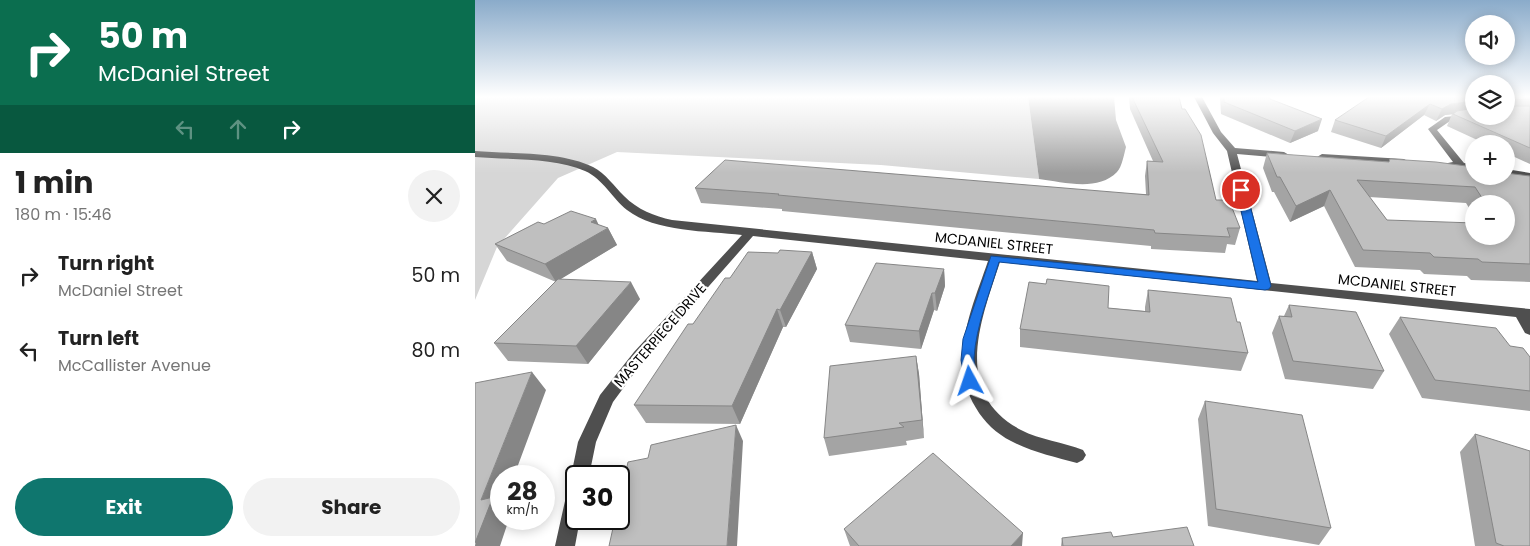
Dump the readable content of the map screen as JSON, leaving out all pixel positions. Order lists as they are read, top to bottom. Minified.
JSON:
{"streets":{"street":["MCDANIEL STREET","MASTERPIECE DRIVE"]},"crossings":[["MCDANIEL STREET","MASTERPIECE DRIVE"]],"page":{"turn":["50 m","McDaniel Street"],"map_buttons":["+","−"],"heading":["1 min","180 m · 15:46"],"list":[{"name":"Turn right","note":"McDaniel Street","value":"50 m"},{"name":"Turn left","note":"McCallister Avenue","value":"80 m"}],"speed":"28 km/h","limit":"30","buttons":["Exit","Share"]}}
